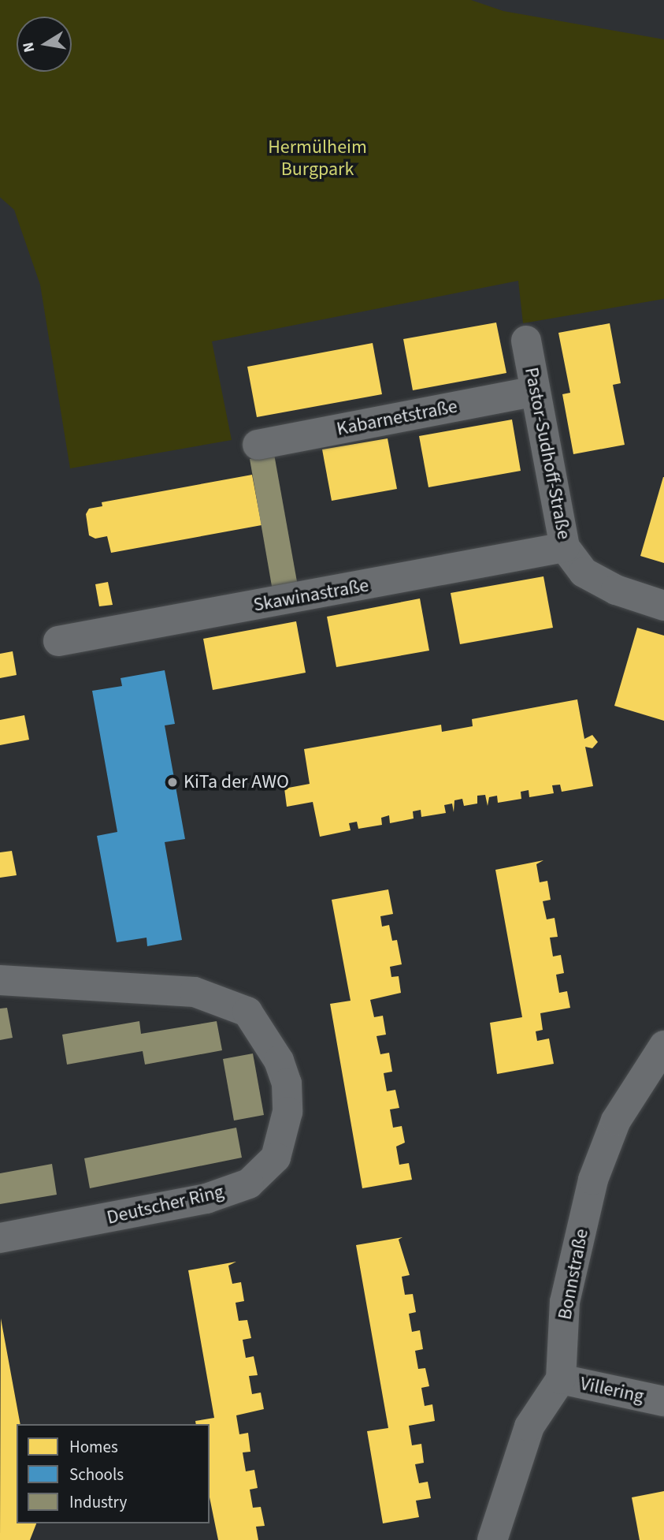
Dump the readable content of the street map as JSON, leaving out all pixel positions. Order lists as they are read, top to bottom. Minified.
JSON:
{"streets":{"street":["Kabarnetstraße","Pastor-Sudhoff-Straße","Skawinastraße","Deutscher Ring","Bonnstraße","Villering"]},"crossings":[["Kabarnetstraße","Pastor-Sudhoff-Straße"],["Pastor-Sudhoff-Straße","Skawinastraße"],["Bonnstraße","Villering"]],"parks":["Hermülheim Burgpark"],"places":["KiTa der AWO"],"legend":["Homes","Schools","Industry"],"north":"left"}
